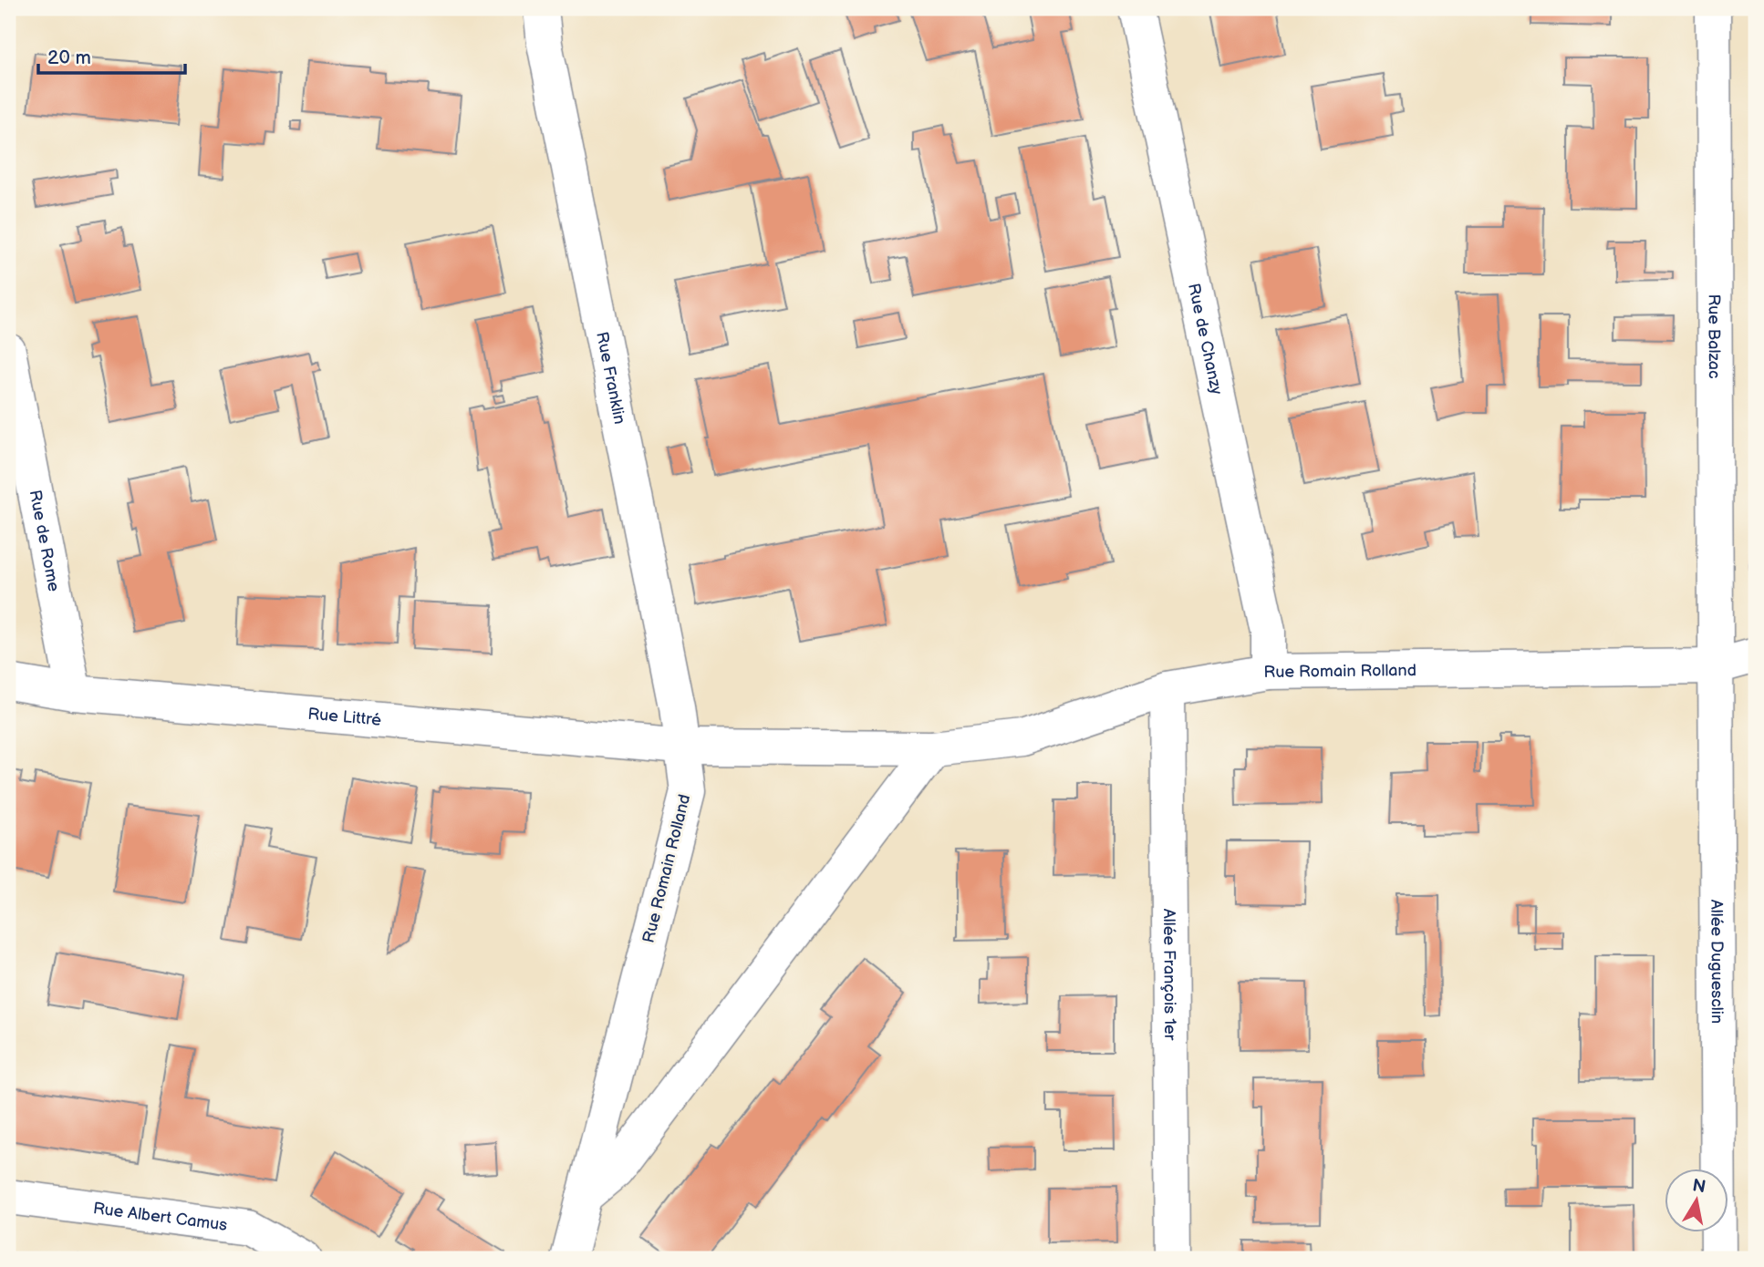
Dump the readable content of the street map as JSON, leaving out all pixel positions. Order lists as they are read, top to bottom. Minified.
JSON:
{"streets":{"street":["Rue Balzac","Rue de Chanzy","Rue Franklin","Rue de Rome","Rue Romain Rolland","Rue Littré","Allée Duguesclin","Allée François 1er","Rue Albert Camus"]},"crossings":[["Rue Balzac","Rue Romain Rolland"],["Rue Balzac","Allée Duguesclin"],["Rue de Chanzy","Rue Romain Rolland"],["Rue Franklin","Rue Romain Rolland"],["Rue Franklin","Rue Littré"],["Rue de Rome","Rue Littré"],["Rue Romain Rolland","Rue Littré"],["Rue Romain Rolland","Allée Duguesclin"],["Rue Romain Rolland","Allée François 1er"]],"scale_bar":"20 m","north":"top"}
